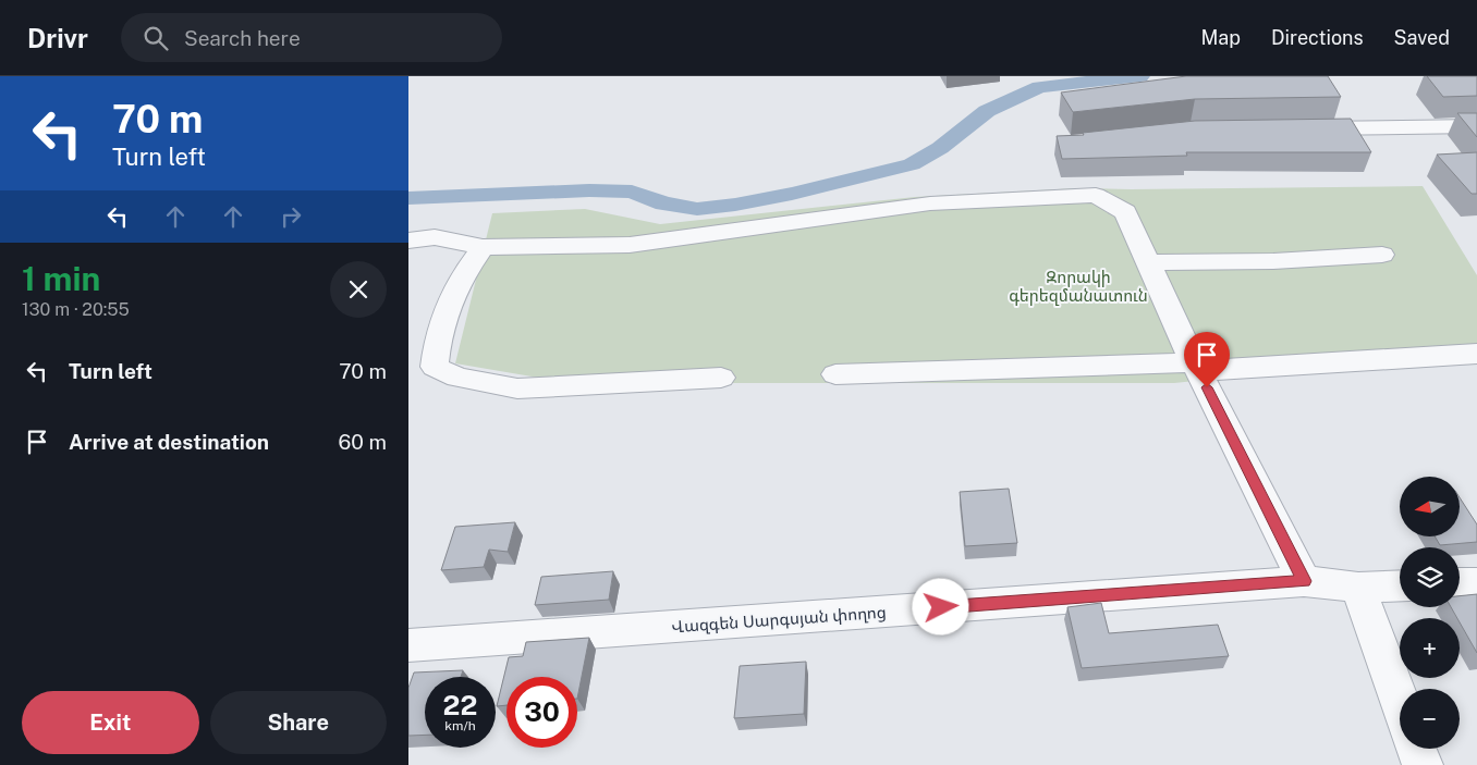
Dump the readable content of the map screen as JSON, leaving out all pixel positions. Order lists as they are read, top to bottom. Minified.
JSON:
{"streets":{"street":["Վազգեն Սարգսյան փողոց"]},"parks":["Զորակի գերեզմանատուն"],"north":"left","page":{"header":"Drivr","search":"Search here","nav":["Map","Directions","Saved"],"turn":["70 m","Turn left"],"heading":["1 min","130 m · 20:55"],"list":[{"name":"Turn left","value":"70 m"},{"name":"Arrive at destination","value":"60 m"}],"map_buttons":["+","−"],"speed":"22 km/h","limit":"30","buttons":["Exit","Share"]}}
